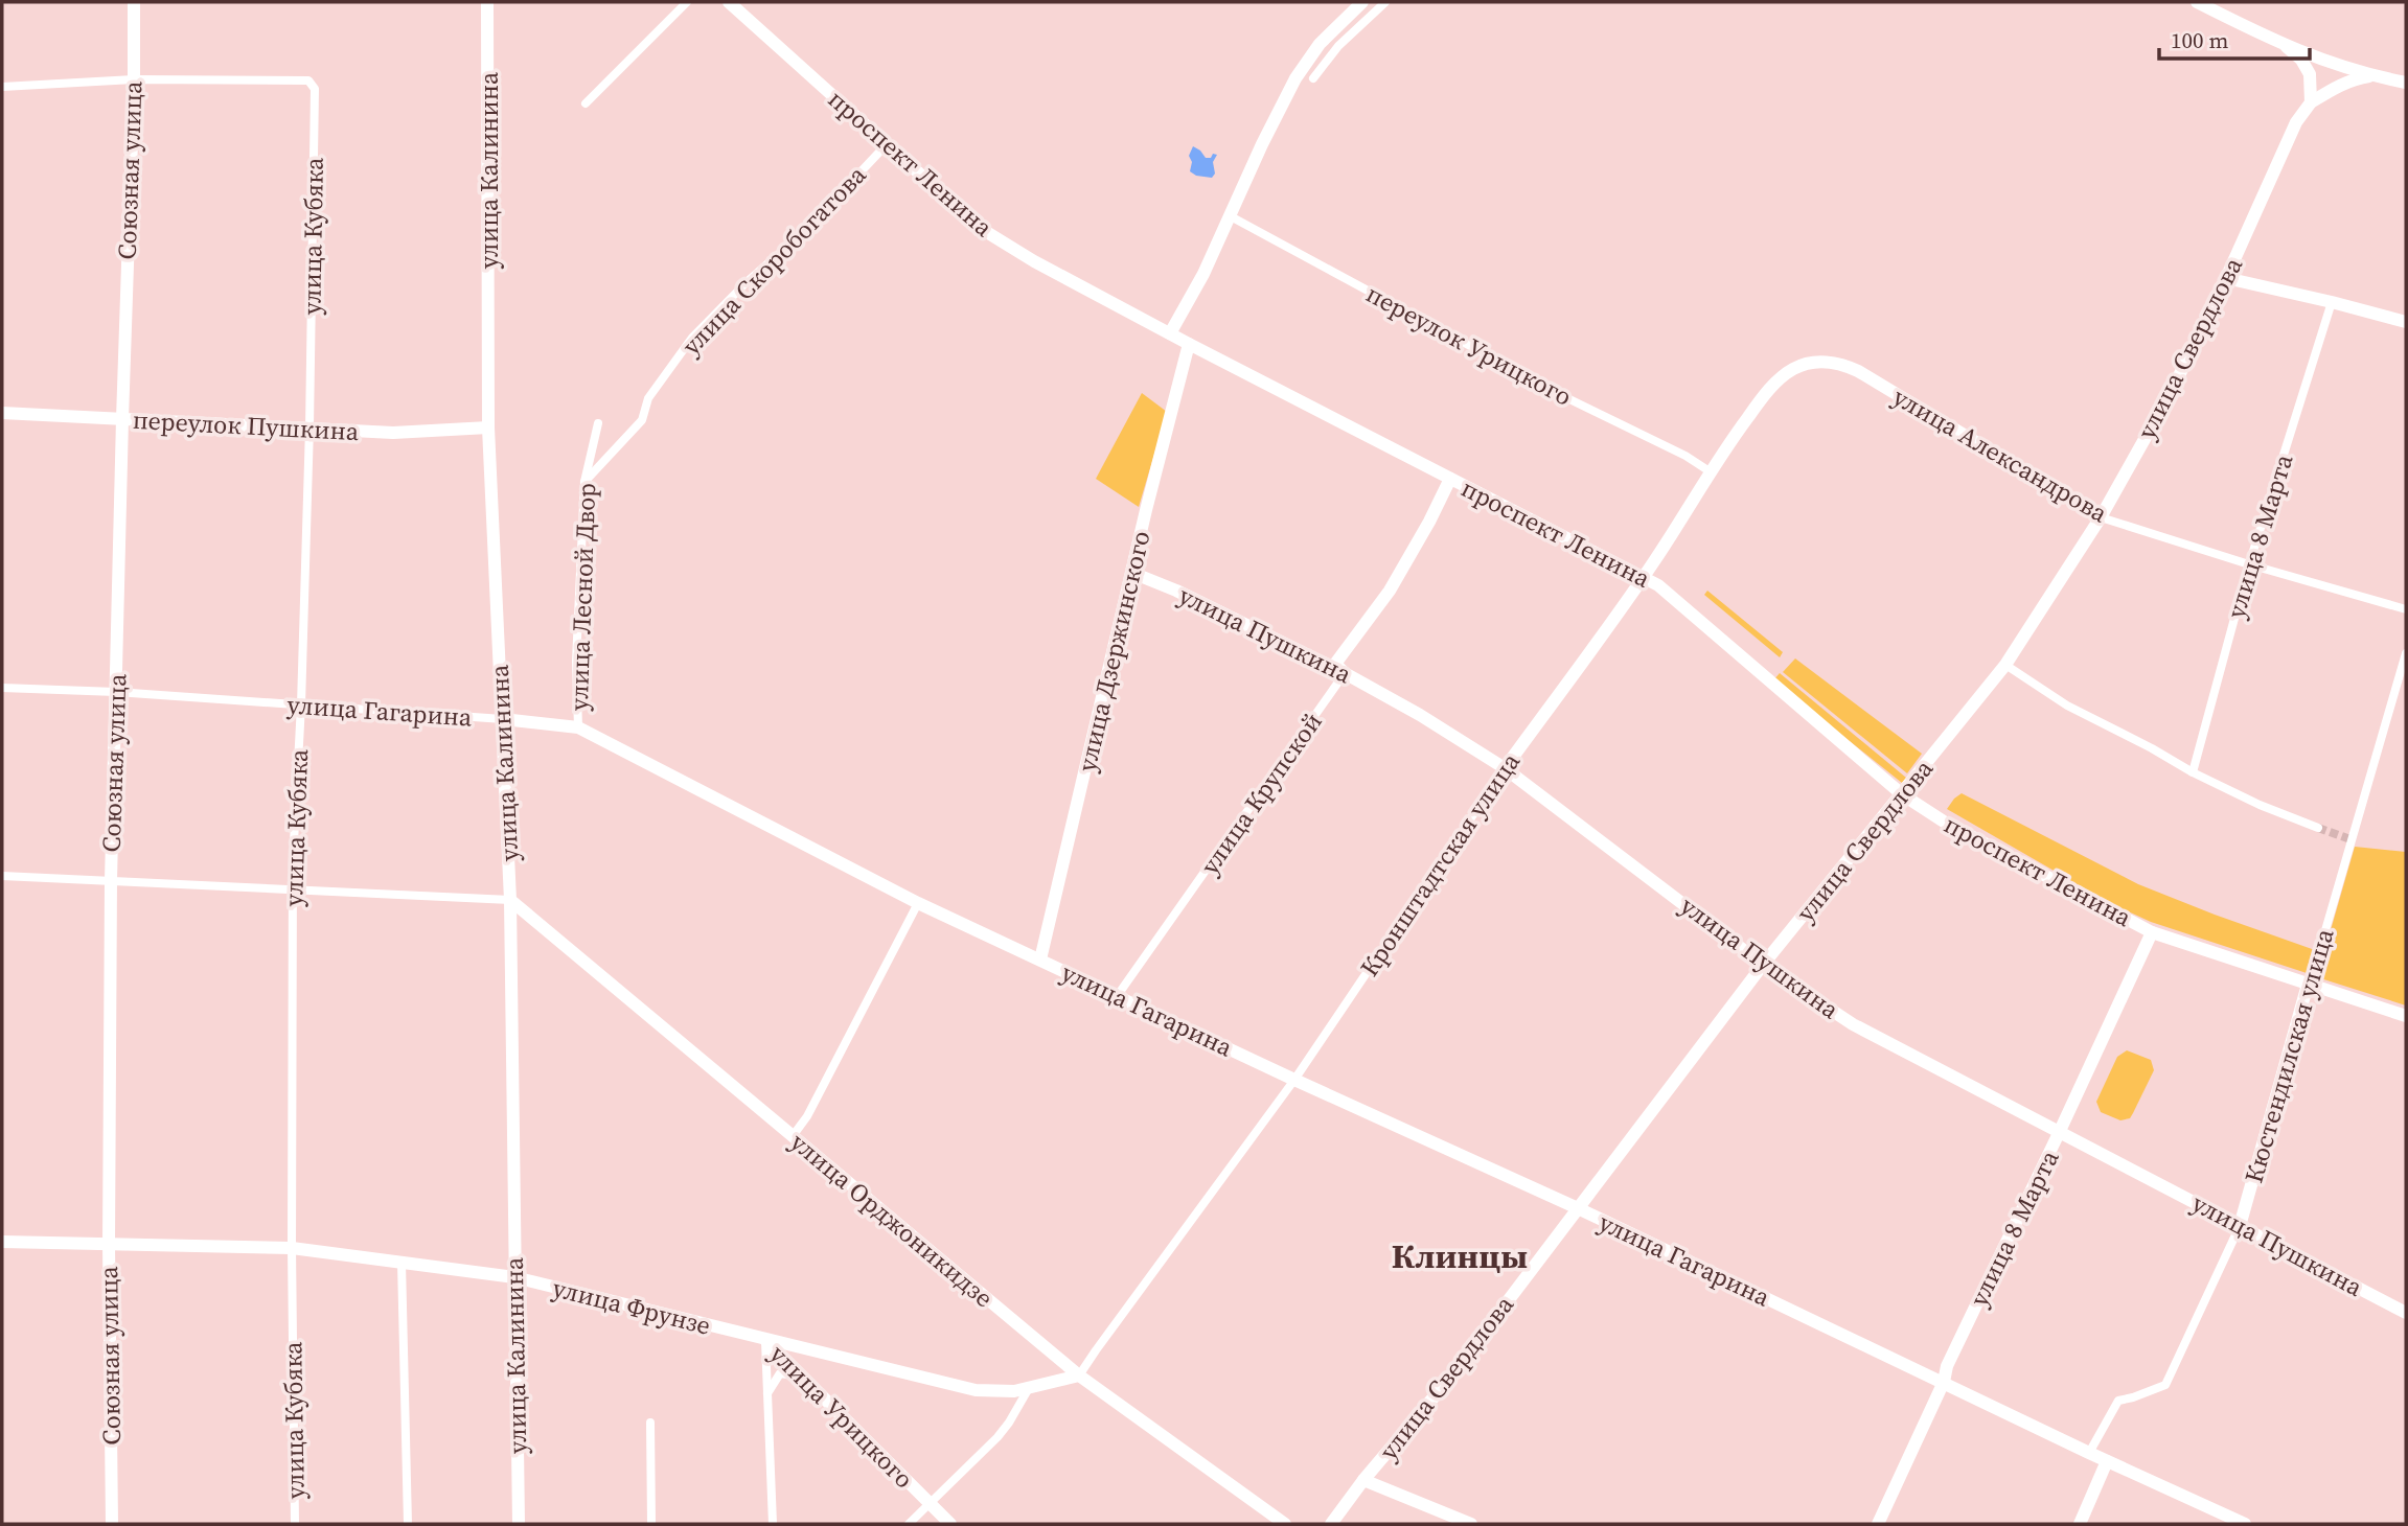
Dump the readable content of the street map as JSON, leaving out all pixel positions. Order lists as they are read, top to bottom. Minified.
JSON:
{"streets":{"street":["проспект Ленина","Союзная улица","улица Калинина","улица Кубяка","улица Скоробогатова","переулок Урицкого","улица Свердлова","переулок Пушкина","улица Александрова","улица 8 Марта","улица Лесной Двор","улица Пушкина","улица Дзержинского","улица Гагарина","улица Крупской","Кронштадтская улица","Кюстендилская улица","улица Орджоникидзе","улица Фрунзе","улица Урицкого"]},"crossings":[["проспект Ленина","улица Скоробогатова"],["проспект Ленина","улица Свердлова"],["проспект Ленина","улица 8 Марта"],["проспект Ленина","улица Дзержинского"],["проспект Ленина","улица Крупской"],["проспект Ленина","Кронштадтская улица"],["проспект Ленина","Кюстендилская улица"],["Союзная улица","улица Кубяка"],["Союзная улица","переулок Пушкина"],["Союзная улица","улица Гагарина"],["Союзная улица","улица Фрунзе"],["улица Калинина","переулок Пушкина"],["улица Калинина","улица Гагарина"],["улица Калинина","улица Орджоникидзе"],["улица Калинина","улица Фрунзе"],["улица Кубяка","переулок Пушкина"],["улица Кубяка","улица Гагарина"],["улица Кубяка","улица Фрунзе"],["улица Скоробогатова","улица Лесной Двор"],["переулок Урицкого","Кронштадтская улица"],["улица Свердлова","улица Александрова"],["улица Свердлова","улица Пушкина"],["улица Свердлова","улица Гагарина"],["улица Александрова","улица 8 Марта"],["улица Александрова","Кронштадтская улица"],["улица 8 Марта","улица Пушкина"],["улица 8 Марта","улица Гагарина"],["улица Лесной Двор","улица Гагарина"],["улица Пушкина","улица Дзержинского"],["улица Пушкина","улица Крупской"],["улица Пушкина","Кронштадтская улица"],["улица Пушкина","Кюстендилская улица"],["улица Дзержинского","улица Гагарина"],["улица Гагарина","улица Крупской"],["улица Гагарина","Кронштадтская улица"],["улица Гагарина","Кюстендилская улица"],["Кронштадтская улица","улица Орджоникидзе"],["Кронштадтская улица","улица Фрунзе"],["улица Орджоникидзе","улица Фрунзе"],["улица Фрунзе","улица Урицкого"]],"districts":["Клинцы"],"scale_bar":"100 m"}
